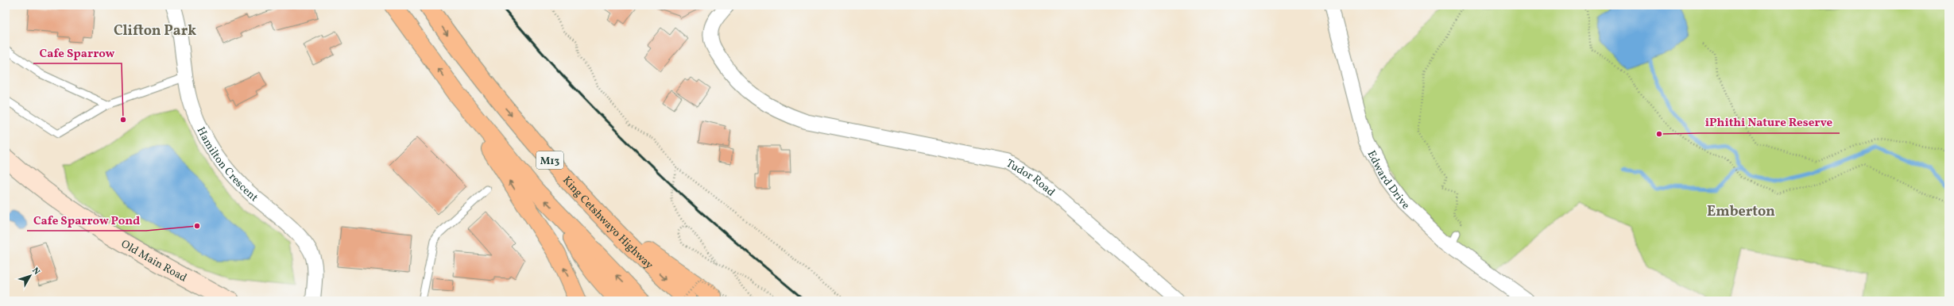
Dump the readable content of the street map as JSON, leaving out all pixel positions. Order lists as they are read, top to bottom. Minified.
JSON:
{"streets":{"highway":["M13","King Cetshwayo Highway"],"street":["Hamilton Crescent","Edward Drive","Tudor Road","Old Main Road"]},"districts":["Clifton Park","Emberton"],"places":["Cafe Sparrow","iPhithi Nature Reserve","Cafe Sparrow Pond"],"north":"top right"}
